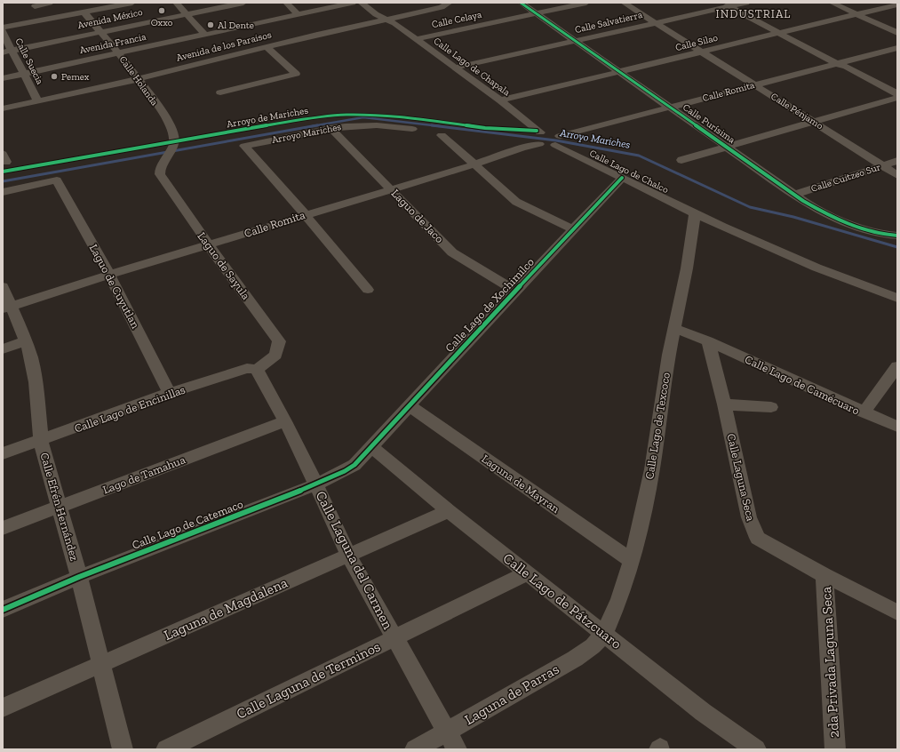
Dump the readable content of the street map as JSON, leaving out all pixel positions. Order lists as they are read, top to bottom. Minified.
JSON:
{"streets":{"street":["Avenida México","Calle Celaya","Calle Salvatierra","Calle Silao","Avenida Francia","Avenida de los Paraisos","Calle Suecia","Calle Lago de Chapala","Calle Holanda","Calle Romita","Calle Pénjamo","Calle Purísima","Arroyo Mariches","Calle Lago de Chalco","Calle Cuitzeo Sur","Laguo de Jaco","Laguo de Sayula","Laguo de Cuyutlan","Calle Lago de Xochimilco","Calle Lago de Camécuaro","Calle Lago de Encinillas","Calle Lago de Texcoco","Lago de Tamahua","Calle Laguna Seca","Laguna de Mayran","Calle Efrén Hernández","Calle Lago de Catemaco","Calle Laguna del Carmen","Calle Lago de Pátzcuaro","Laguna de Magdalena","2da Privada Laguna Seca","Calle Laguna de Terminos","Laguna de Parras"],"cycle path":["Arroyo de Mariches"]},"crossings":[["Avenida México","Calle Suecia"],["Avenida México","Calle Holanda"],["Calle Celaya","Calle Lago de Chapala"],["Calle Celaya","Calle Purísima"],["Calle Salvatierra","Calle Lago de Chapala"],["Calle Salvatierra","Calle Pénjamo"],["Calle Salvatierra","Calle Purísima"],["Calle Silao","Calle Lago de Chapala"],["Calle Silao","Calle Pénjamo"],["Calle Silao","Calle Purísima"],["Avenida Francia","Calle Suecia"],["Avenida Francia","Calle Holanda"],["Avenida de los Paraisos","Calle Suecia"],["Avenida de los Paraisos","Calle Lago de Chapala"],["Avenida de los Paraisos","Calle Holanda"],["Calle Lago de Chapala","Calle Romita"],["Calle Holanda","Laguo de Sayula"],["Calle Romita","Calle Pénjamo"],["Calle Romita","Calle Purísima"],["Calle Romita","Arroyo Mariches"],["Calle Romita","Calle Lago de Chalco"],["Calle Romita","Laguo de Jaco"],["Calle Romita","Laguo de Sayula"],["Calle Romita","Laguo de Cuyutlan"],["Calle Romita","Calle Efrén Hernández"],["Calle Pénjamo","Calle Cuitzeo Sur"],["Calle Purísima","Calle Cuitzeo Sur"],["Arroyo Mariches","Laguo de Jaco"],["Calle Lago de Chalco","Calle Lago de Xochimilco"],["Calle Lago de Chalco","Calle Lago de Texcoco"],["Laguo de Jaco","Calle Lago de Xochimilco"],["Laguo de Sayula","Calle Lago de Encinillas"],["Laguo de Sayula","Calle Laguna del Carmen"],["Laguo de Cuyutlan","Calle Lago de Encinillas"],["Calle Lago de Xochimilco","Laguna de Mayran"],["Calle Lago de Xochimilco","Calle Lago de Catemaco"],["Calle Lago de Xochimilco","Calle Lago de Pátzcuaro"],["Calle Lago de Camécuaro","Calle Lago de Texcoco"],["Calle Lago de Camécuaro","Calle Laguna Seca"],["Calle Lago de Encinillas","Calle Efrén Hernández"],["Calle Lago de Encinillas","Calle Laguna del Carmen"],["Calle Lago de Texcoco","Laguna de Mayran"],["Calle Lago de Texcoco","Calle Lago de Pátzcuaro"],["Calle Lago de Texcoco","Laguna de Parras"],["Lago de Tamahua","Calle Efrén Hernández"],["Lago de Tamahua","Calle Laguna del Carmen"],["Calle Laguna Seca","2da Privada Laguna Seca"],["Calle Efrén Hernández","Calle Lago de Catemaco"],["Calle Efrén Hernández","Laguna de Magdalena"],["Calle Lago de Catemaco","Calle Laguna del Carmen"],["Calle Lago de Catemaco","Calle Lago de Pátzcuaro"],["Calle Laguna del Carmen","Laguna de Magdalena"],["Calle Laguna del Carmen","Calle Laguna de Terminos"],["Calle Laguna del Carmen","Laguna de Parras"],["Calle Lago de Pátzcuaro","Laguna de Magdalena"],["Calle Lago de Pátzcuaro","Calle Laguna de Terminos"],["Calle Lago de Pátzcuaro","Laguna de Parras"]],"districts":["INDUSTRIAL"],"water":["Arroyo Mariches"],"places":["Oxxo","Al Dente","Pemex"]}
